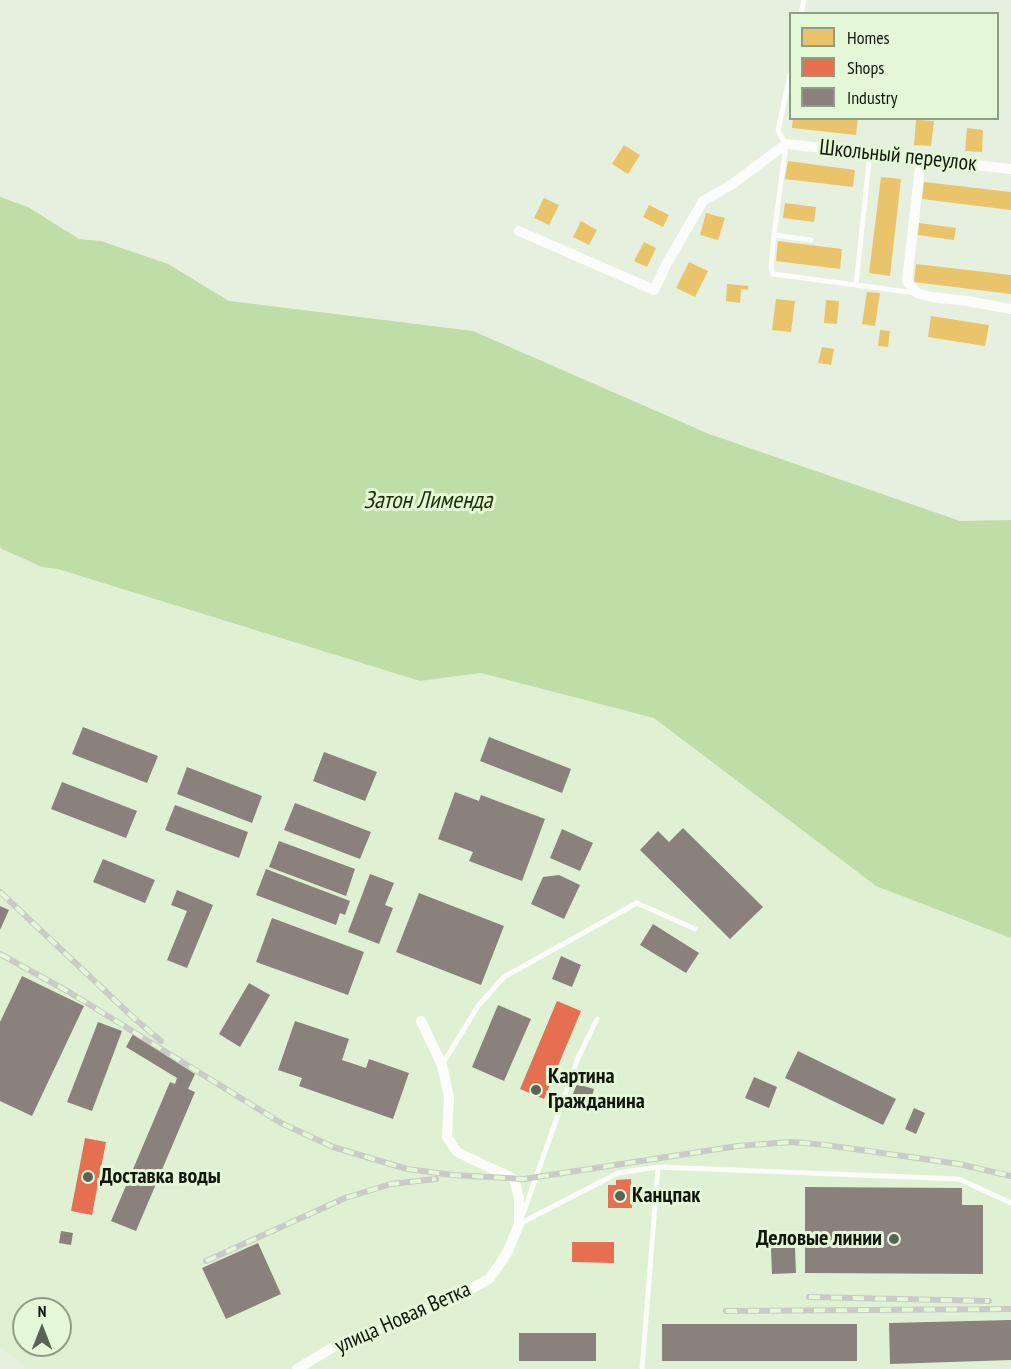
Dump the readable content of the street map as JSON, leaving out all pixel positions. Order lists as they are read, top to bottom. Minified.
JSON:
{"streets":{"street":["Школьный переулок","улица Новая Ветка"]},"water":["Затон Лименда"],"places":["Картина Гражданина","Доставка воды","Канцпак","Деловые линии"],"legend":["Homes","Shops","Industry"],"north":"top"}
